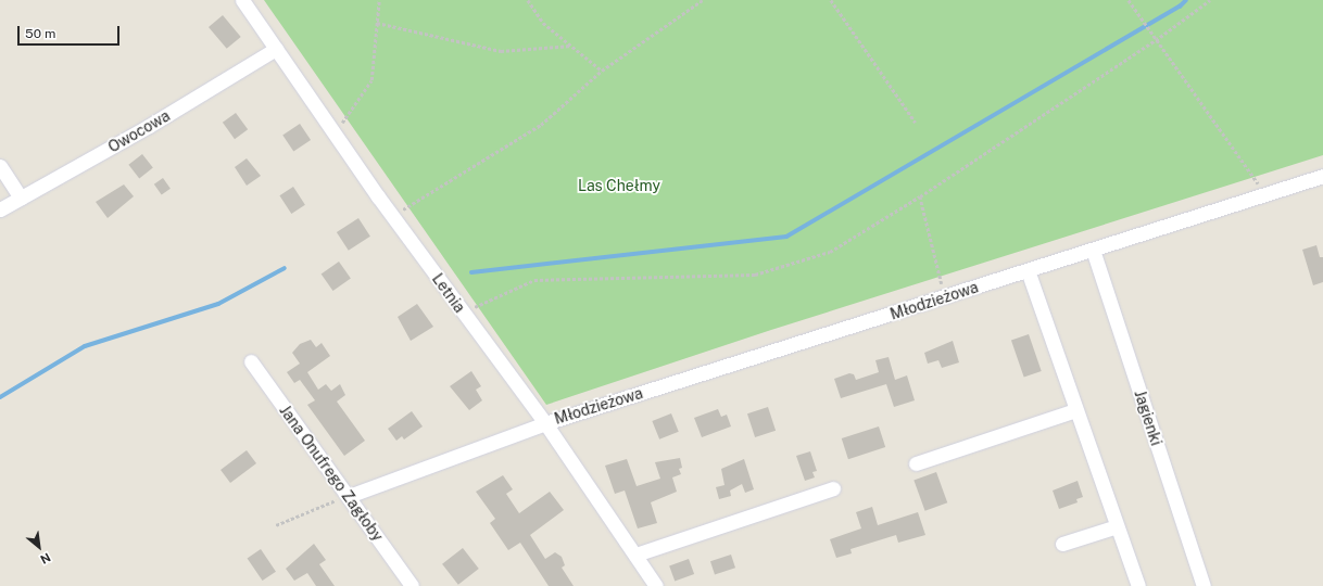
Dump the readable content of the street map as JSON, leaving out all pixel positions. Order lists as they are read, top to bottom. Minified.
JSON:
{"streets":{"street":["Owocowa","Letnia","Młodzieżowa","Jagienki","Jana Onufrego Zagłoby"]},"crossings":[["Owocowa","Letnia"],["Letnia","Młodzieżowa"],["Młodzieżowa","Jagienki"],["Młodzieżowa","Jana Onufrego Zagłoby"]],"parks":["Las Chełmy"],"scale_bar":"50 m","north":"bottom right"}
